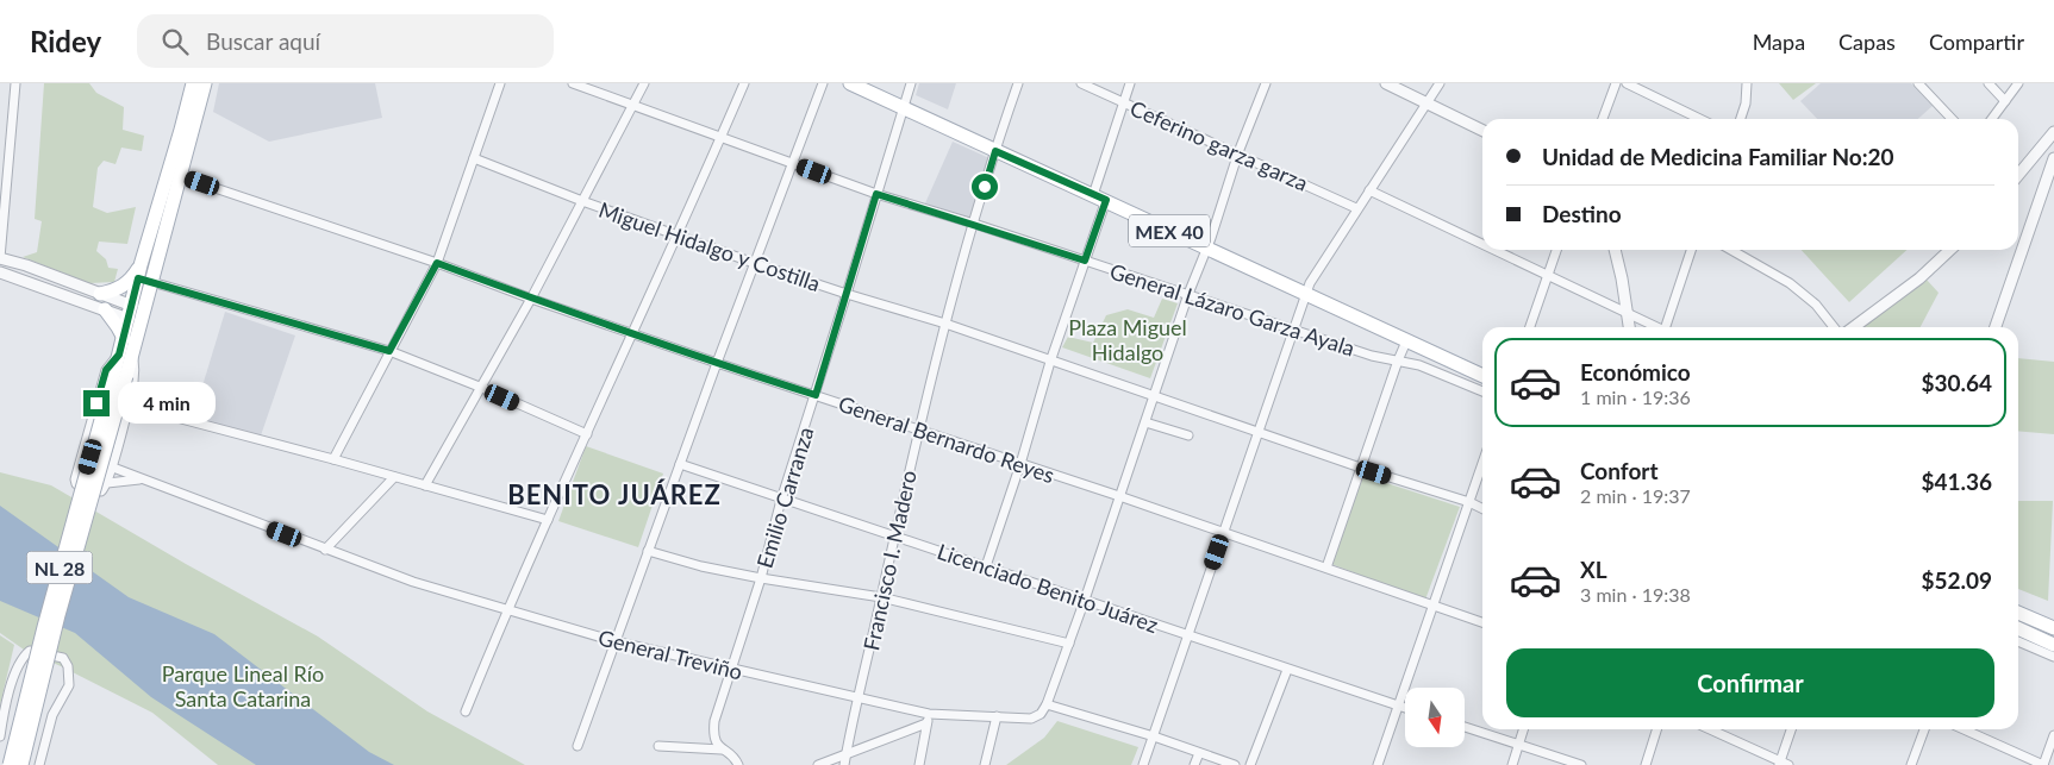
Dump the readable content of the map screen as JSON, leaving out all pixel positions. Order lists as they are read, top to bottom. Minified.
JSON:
{"streets":{"main road":["MEX 40","NL 28"],"street":["Ceferino garza garza","Miguel Hidalgo y Costilla","General Lázaro Garza Ayala","General Bernardo Reyes","Emilio Carranza","Francisco I. Madero","Licenciado Benito Juárez","General Treviño"]},"crossings":[["MEX 40","Emilio Carranza"],["MEX 40","Francisco I. Madero"],["Miguel Hidalgo y Costilla","Emilio Carranza"],["Miguel Hidalgo y Costilla","Francisco I. Madero"],["General Lázaro Garza Ayala","Emilio Carranza"],["General Lázaro Garza Ayala","Francisco I. Madero"],["General Bernardo Reyes","Emilio Carranza"],["General Bernardo Reyes","Francisco I. Madero"],["General Bernardo Reyes","NL 28"],["Emilio Carranza","Licenciado Benito Juárez"],["Emilio Carranza","General Treviño"],["Francisco I. Madero","Licenciado Benito Juárez"],["Francisco I. Madero","General Treviño"]],"districts":["BENITO JUÁREZ"],"parks":["Plaza Miguel Hidalgo","Parque Lineal Río Santa Catarina"],"north":"bottom","page":{"header":"Ridey","search":"Buscar aquí","nav":["Mapa","Capas","Compartir"],"banner":["Unidad de Medicina Familiar No:20","Destino"],"list":[{"name":"Económico","note":"1 min · 19:36","value":"$30.64"},{"name":"Confort","note":"2 min · 19:37","value":"$41.36"},{"name":"XL","note":"3 min · 19:38","value":"$52.09"}],"bubble":"4 min","buttons":"Confirmar"}}
